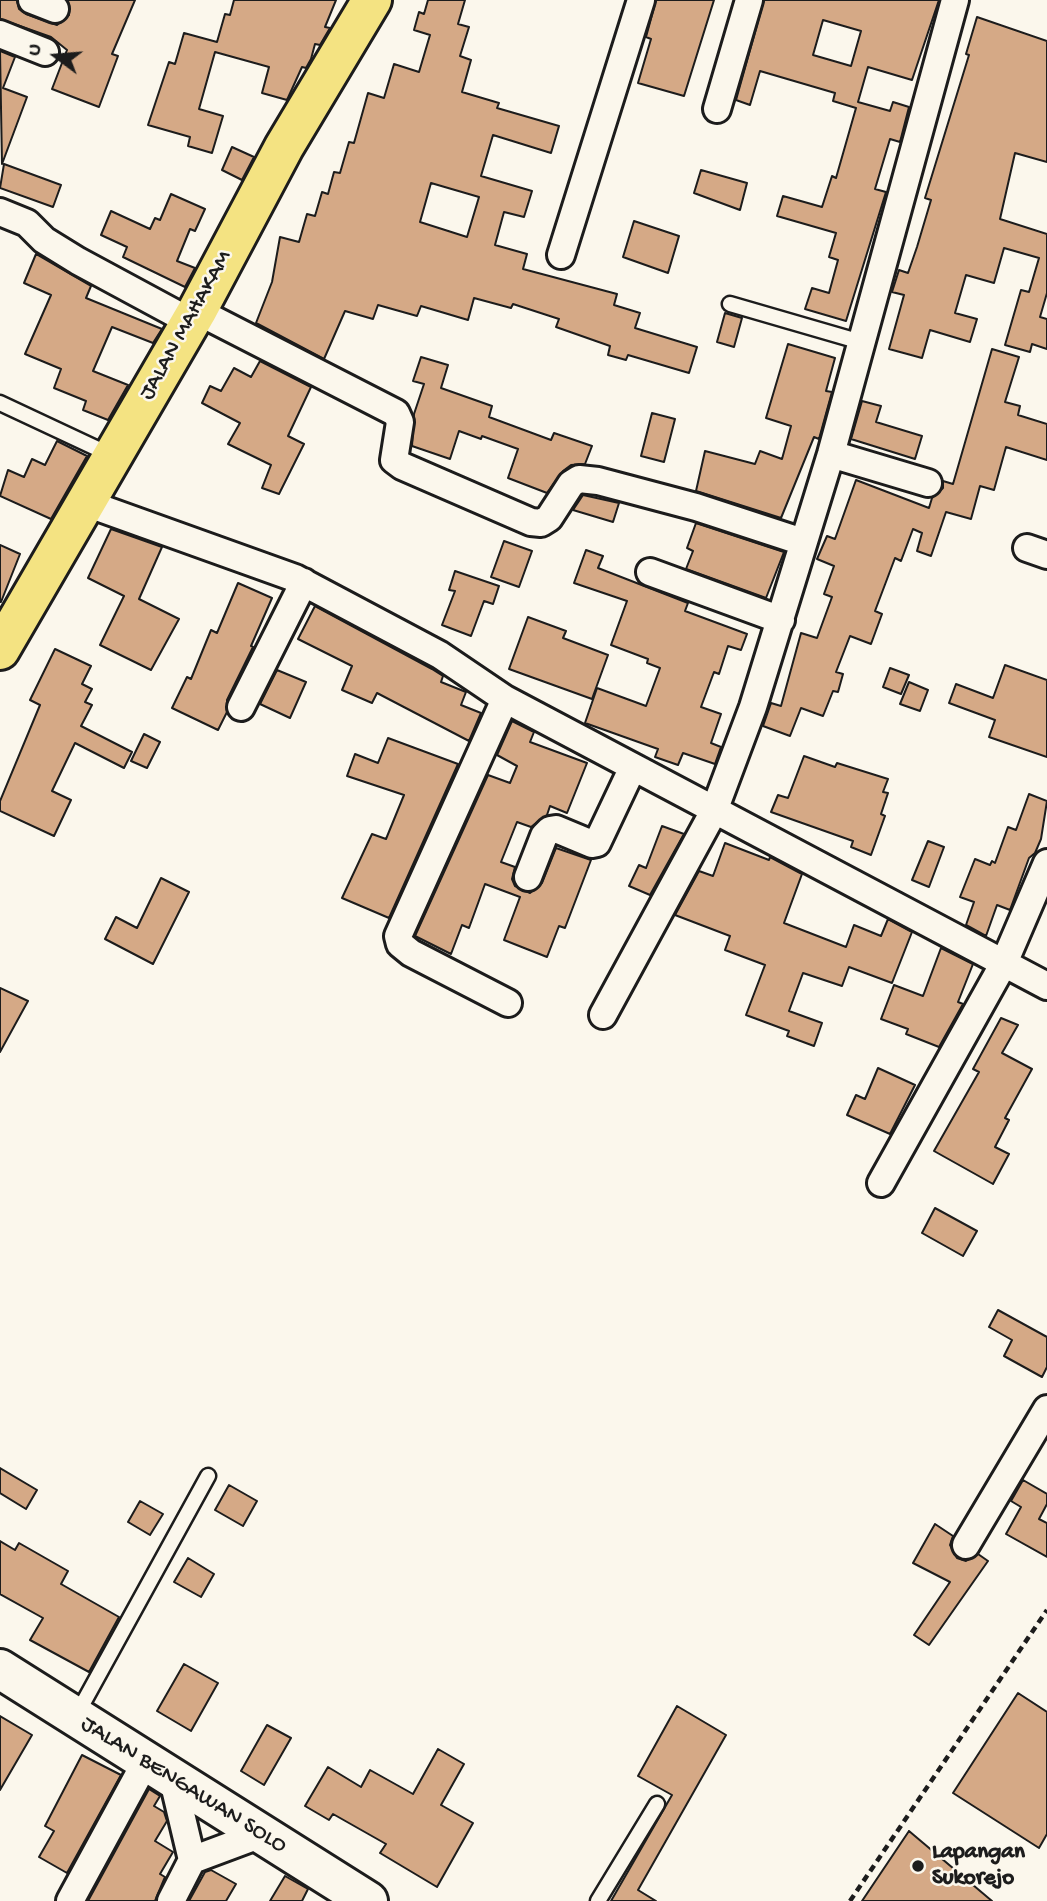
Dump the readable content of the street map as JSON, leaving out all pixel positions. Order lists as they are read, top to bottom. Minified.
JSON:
{"streets":{"main road":["JALAN MAHAKAM","JALAN BENGAWAN SOLO"]},"places":["Lapangan Sukorejo"],"north":"left"}
